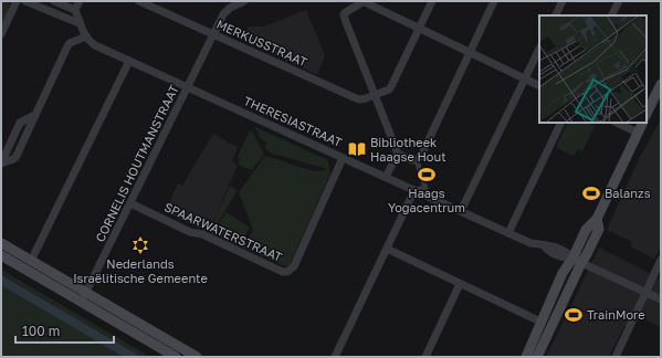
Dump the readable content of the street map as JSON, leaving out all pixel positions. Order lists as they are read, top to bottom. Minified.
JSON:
{"streets":{"street":["MERKUSSTRAAT","THERESIASTRAAT","CORNELIS HOUTMANSTRAAT","SPAARWATERSTRAAT"]},"crossings":[["MERKUSSTRAAT","CORNELIS HOUTMANSTRAAT"],["THERESIASTRAAT","CORNELIS HOUTMANSTRAAT"],["THERESIASTRAAT","SPAARWATERSTRAAT"],["CORNELIS HOUTMANSTRAAT","SPAARWATERSTRAAT"]],"places":{"library":["Bibliotheek Haagse Hout"],"sports":["Haags Yogacentrum","Balanzs","TrainMore"],"synagogue":["Nederlands Israëlitische Gemeente"]},"scale_bar":"100 m"}
